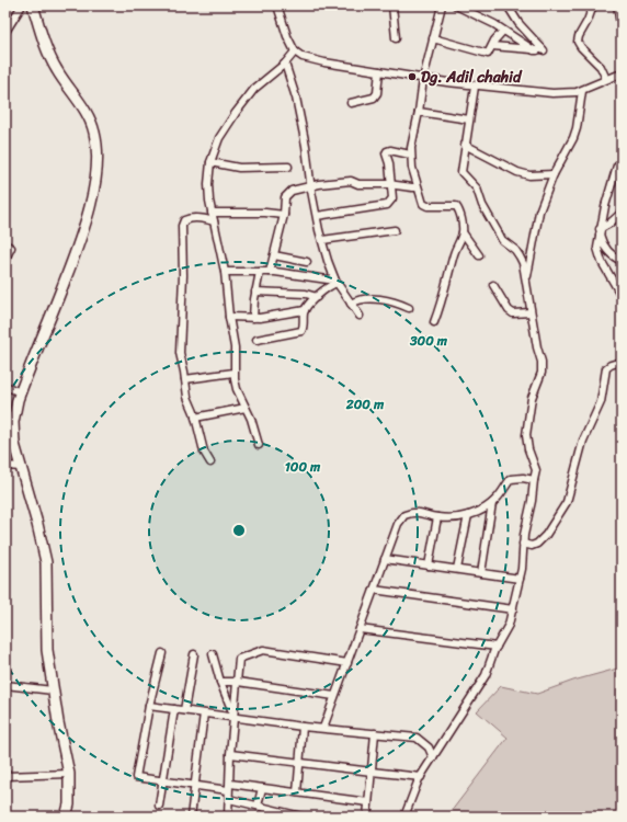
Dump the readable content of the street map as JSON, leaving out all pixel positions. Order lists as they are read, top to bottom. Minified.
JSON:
{"places":["Dg. Adil chahid"],"rings":["300 m","200 m","100 m"]}
